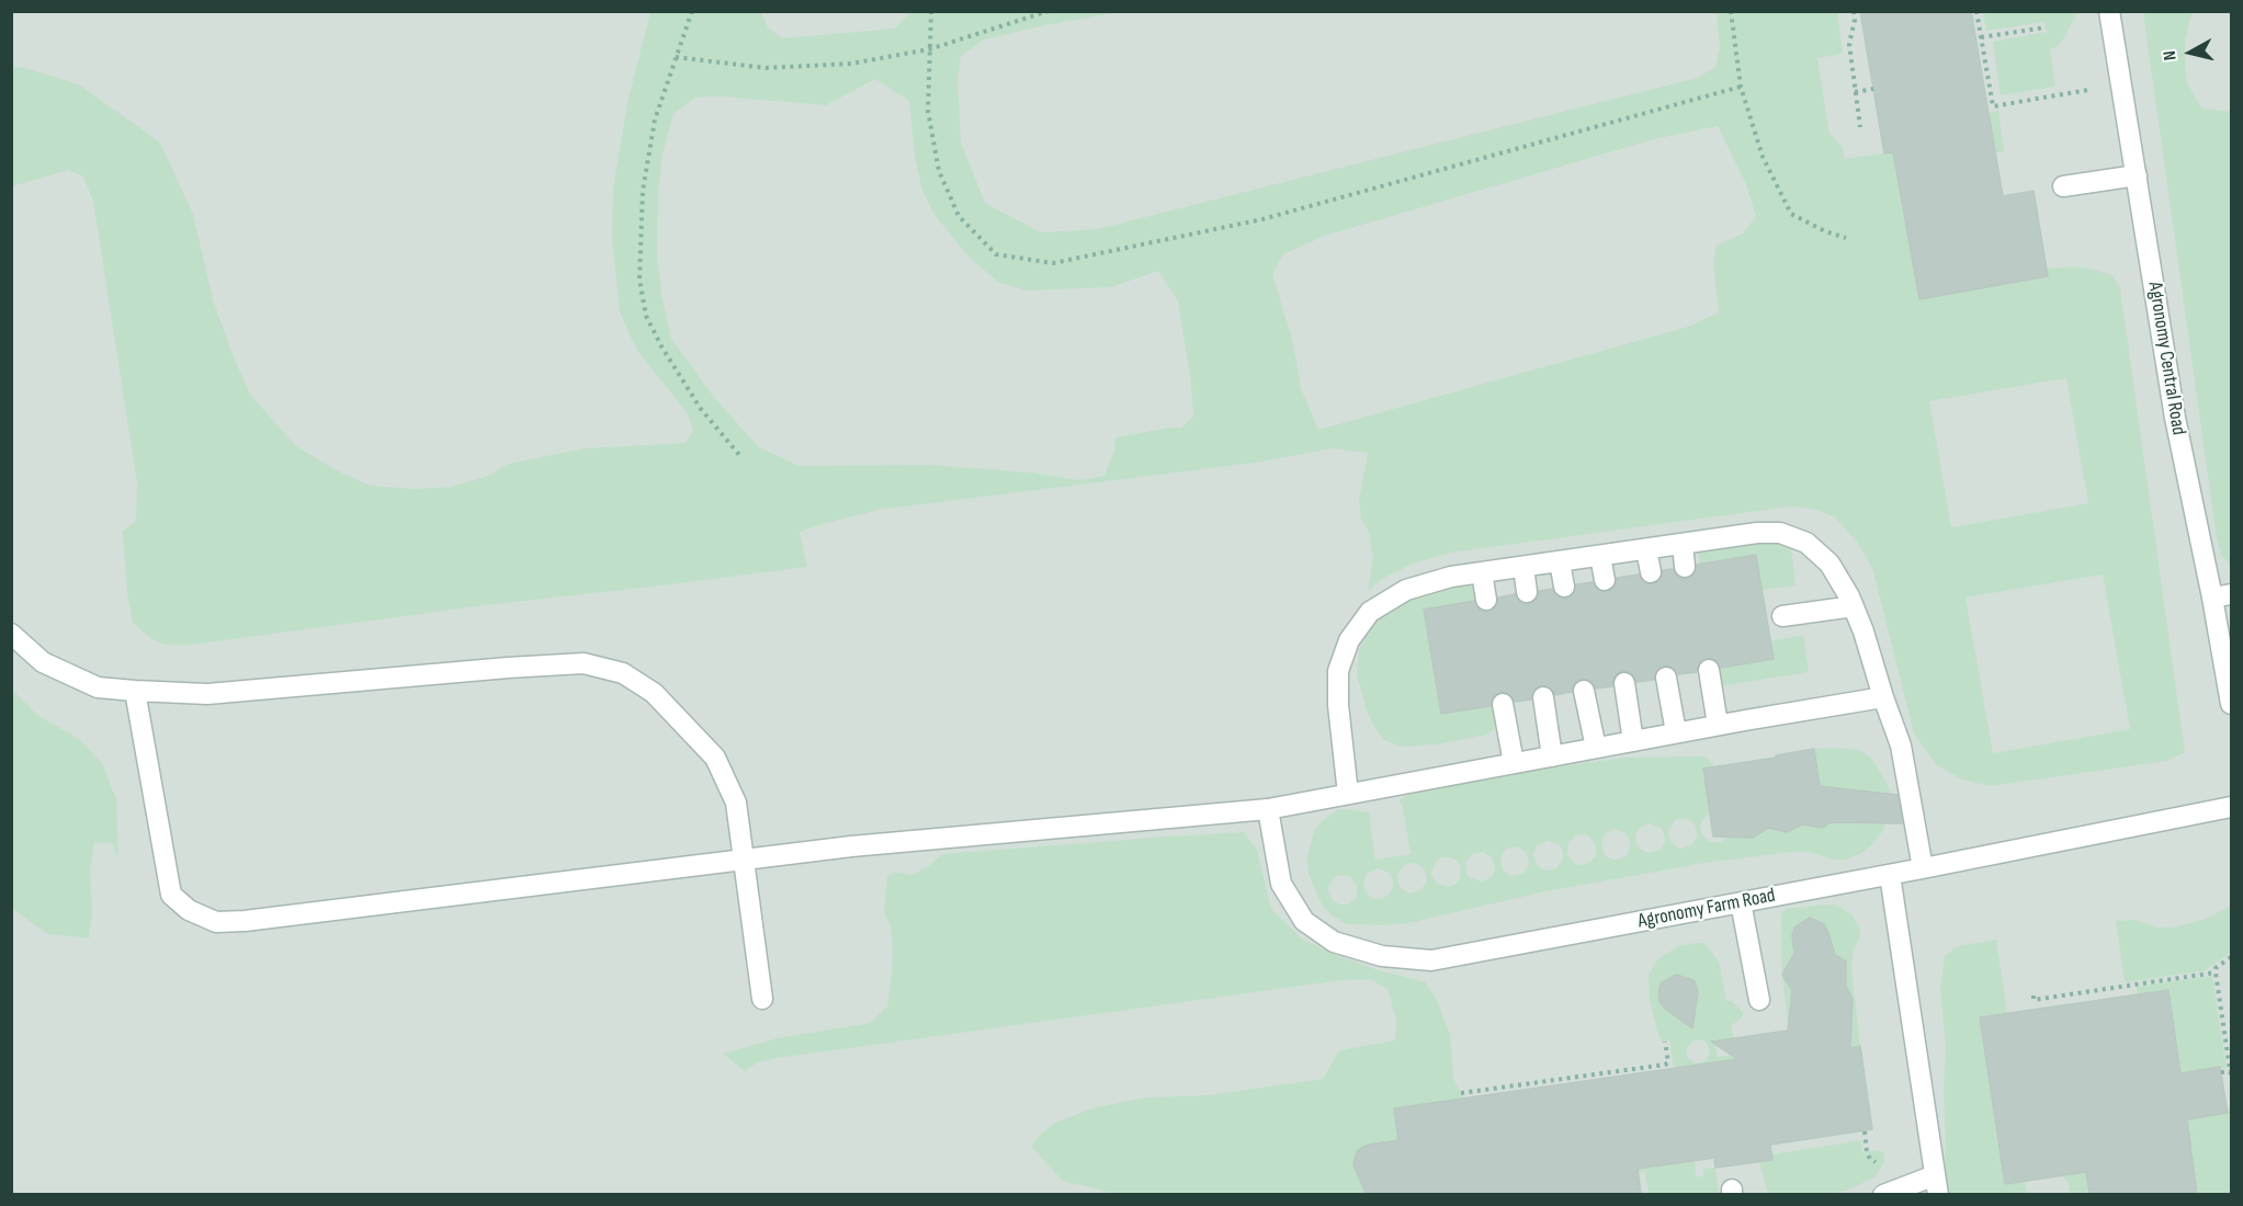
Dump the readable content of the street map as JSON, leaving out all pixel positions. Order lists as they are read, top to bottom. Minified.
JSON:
{"streets":{"street":["Agronomy Central Road","Agronomy Farm Road"]},"north":"left"}
